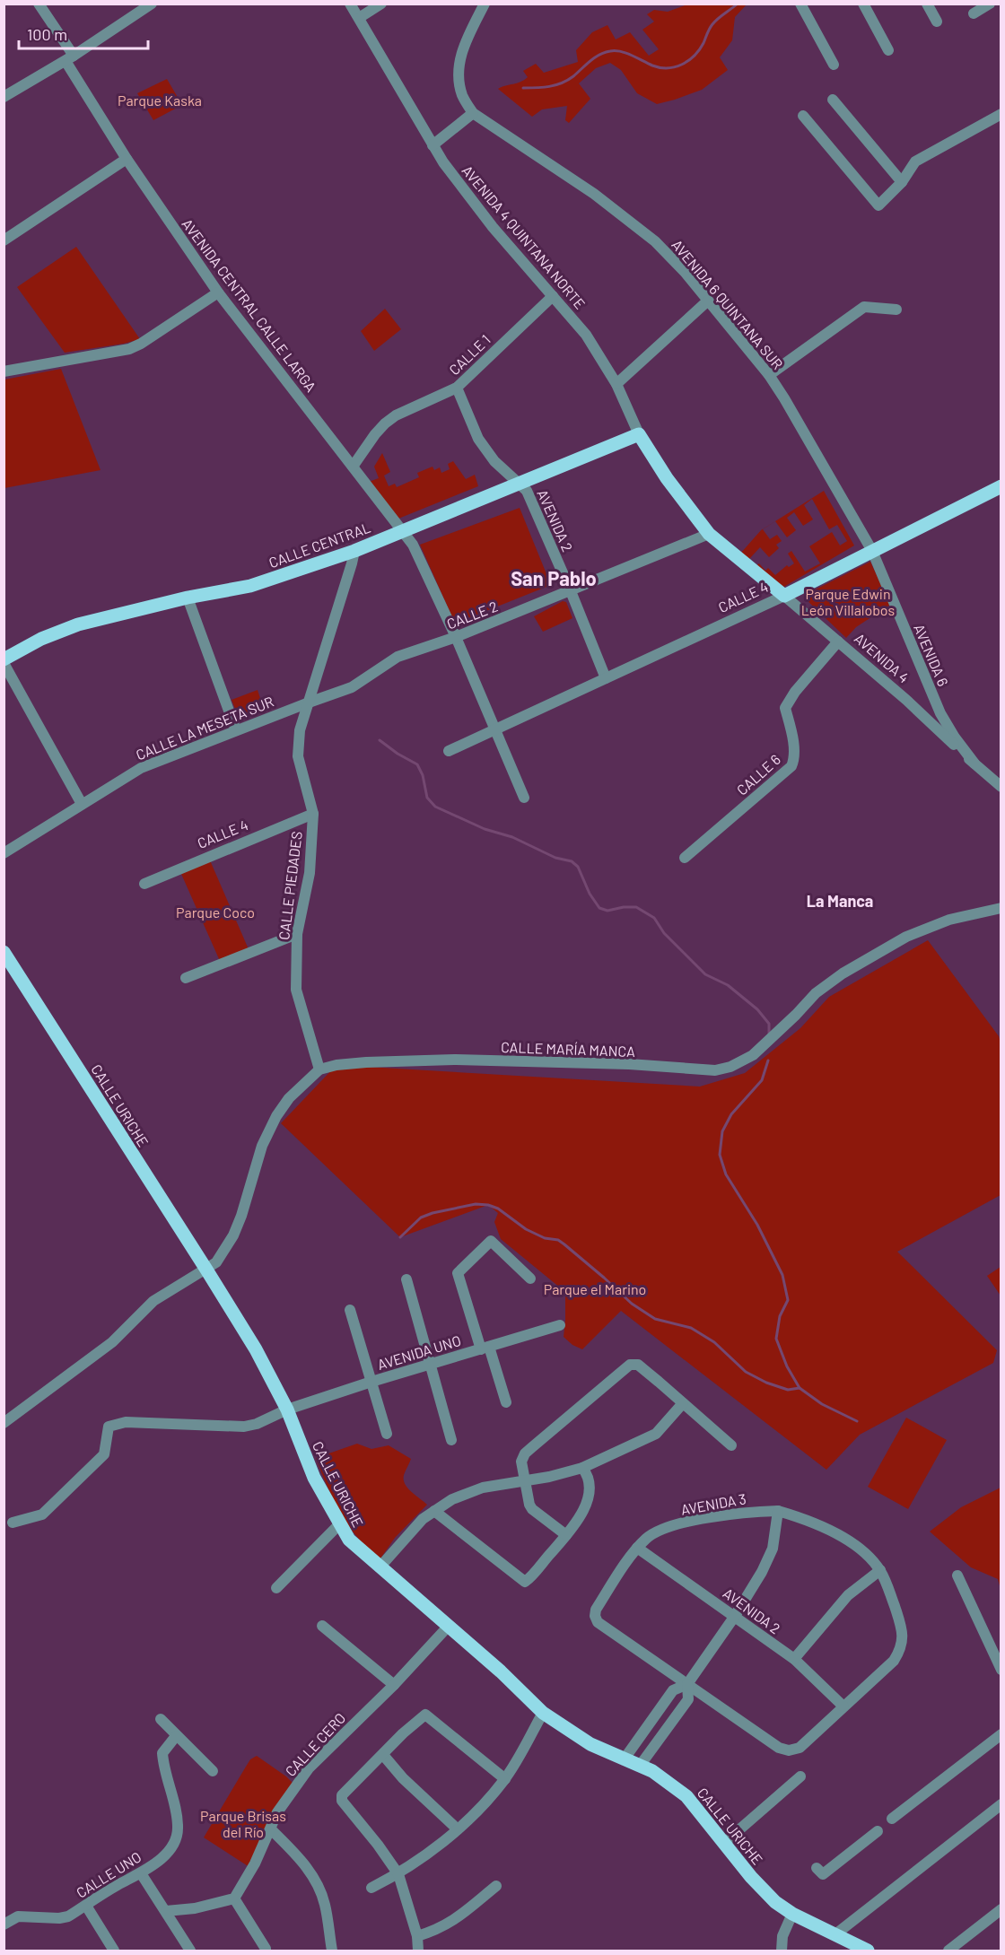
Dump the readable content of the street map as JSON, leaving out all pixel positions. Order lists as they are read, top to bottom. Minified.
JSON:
{"streets":{"main road":["CALLE CENTRAL","CALLE 4","AVENIDA 4","CALLE URICHE"],"street":["AVENIDA 4 QUINTANA NORTE","AVENIDA 6 QUINTANA SUR","AVENIDA CENTRAL CALLE LARGA","CALLE 1","AVENIDA 2","CALLE 2","AVENIDA 6","CALLE LA MESETA SUR","CALLE 6","CALLE PIEDADES","CALLE MARÍA MANCA","AVENIDA UNO","AVENIDA 3","CALLE CERO","CALLE UNO"]},"crossings":[["AVENIDA 4 QUINTANA NORTE","CALLE 1"],["AVENIDA 4 QUINTANA NORTE","CALLE CENTRAL"],["AVENIDA 4 QUINTANA NORTE","AVENIDA 4"],["AVENIDA 6 QUINTANA SUR","CALLE 4"],["AVENIDA 6 QUINTANA SUR","AVENIDA 6"],["AVENIDA CENTRAL CALLE LARGA","CALLE 1"],["AVENIDA CENTRAL CALLE LARGA","CALLE CENTRAL"],["AVENIDA CENTRAL CALLE LARGA","CALLE 4"],["AVENIDA CENTRAL CALLE LARGA","CALLE 2"],["CALLE 1","AVENIDA 2"],["AVENIDA 2","CALLE CENTRAL"],["AVENIDA 2","CALLE 4"],["AVENIDA 2","CALLE 2"],["AVENIDA 2","AVENIDA 3"],["CALLE CENTRAL","AVENIDA 4"],["CALLE CENTRAL","CALLE PIEDADES"],["CALLE 4","AVENIDA 6"],["CALLE 4","AVENIDA 4"],["CALLE 4","CALLE PIEDADES"],["CALLE 2","AVENIDA 4"],["CALLE 2","CALLE LA MESETA SUR"],["CALLE 2","CALLE PIEDADES"],["AVENIDA 6","AVENIDA 4"],["AVENIDA 4","CALLE 6"],["CALLE LA MESETA SUR","CALLE PIEDADES"],["CALLE PIEDADES","CALLE MARÍA MANCA"],["CALLE URICHE","AVENIDA UNO"],["CALLE URICHE","CALLE CERO"]],"districts":["San Pablo","La Manca"],"parks":["Parque Kaska","Parque Edwin León Villalobos","Parque Coco","Parque el Marino","Parque Brisas del Río"],"scale_bar":"100 m"}
